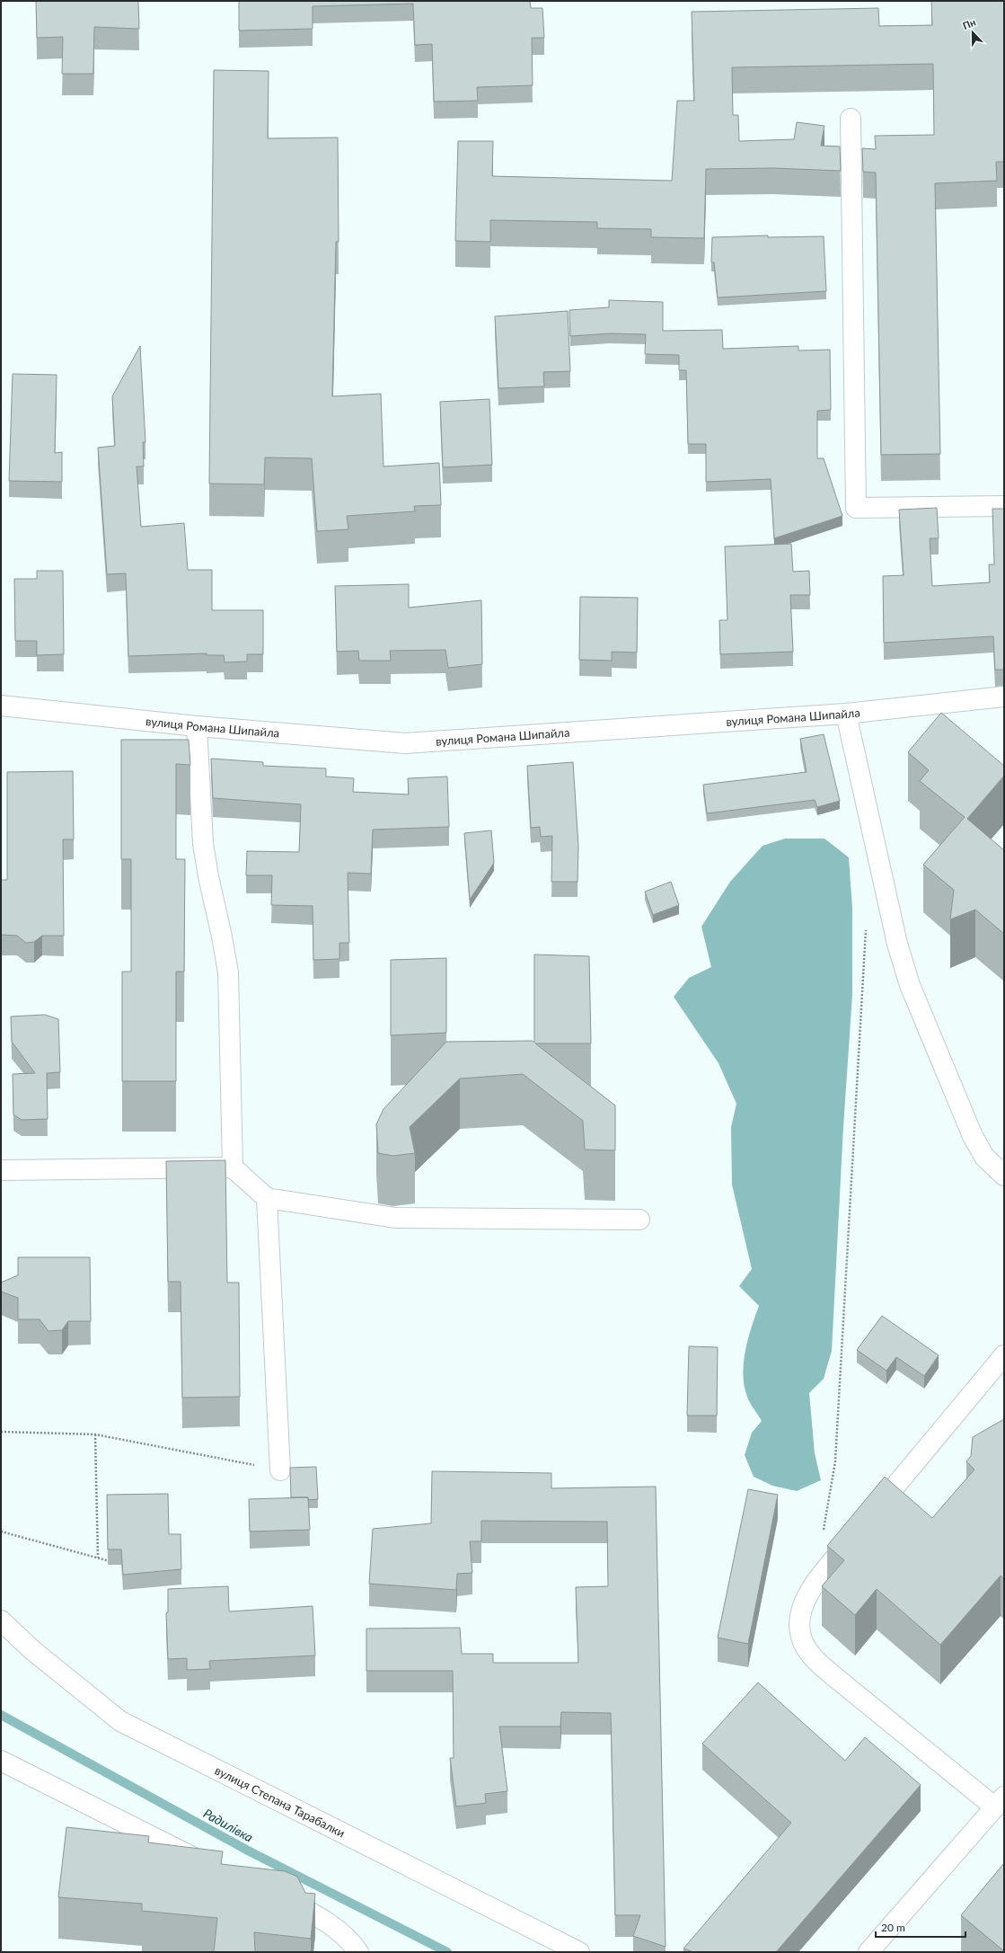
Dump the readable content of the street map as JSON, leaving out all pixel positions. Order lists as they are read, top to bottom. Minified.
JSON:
{"streets":{"street":["вулиця Романа Шипайла","вулиця Степана Тарабалки"]},"water":["Радилівка"],"scale_bar":"20 m","north":"top"}
